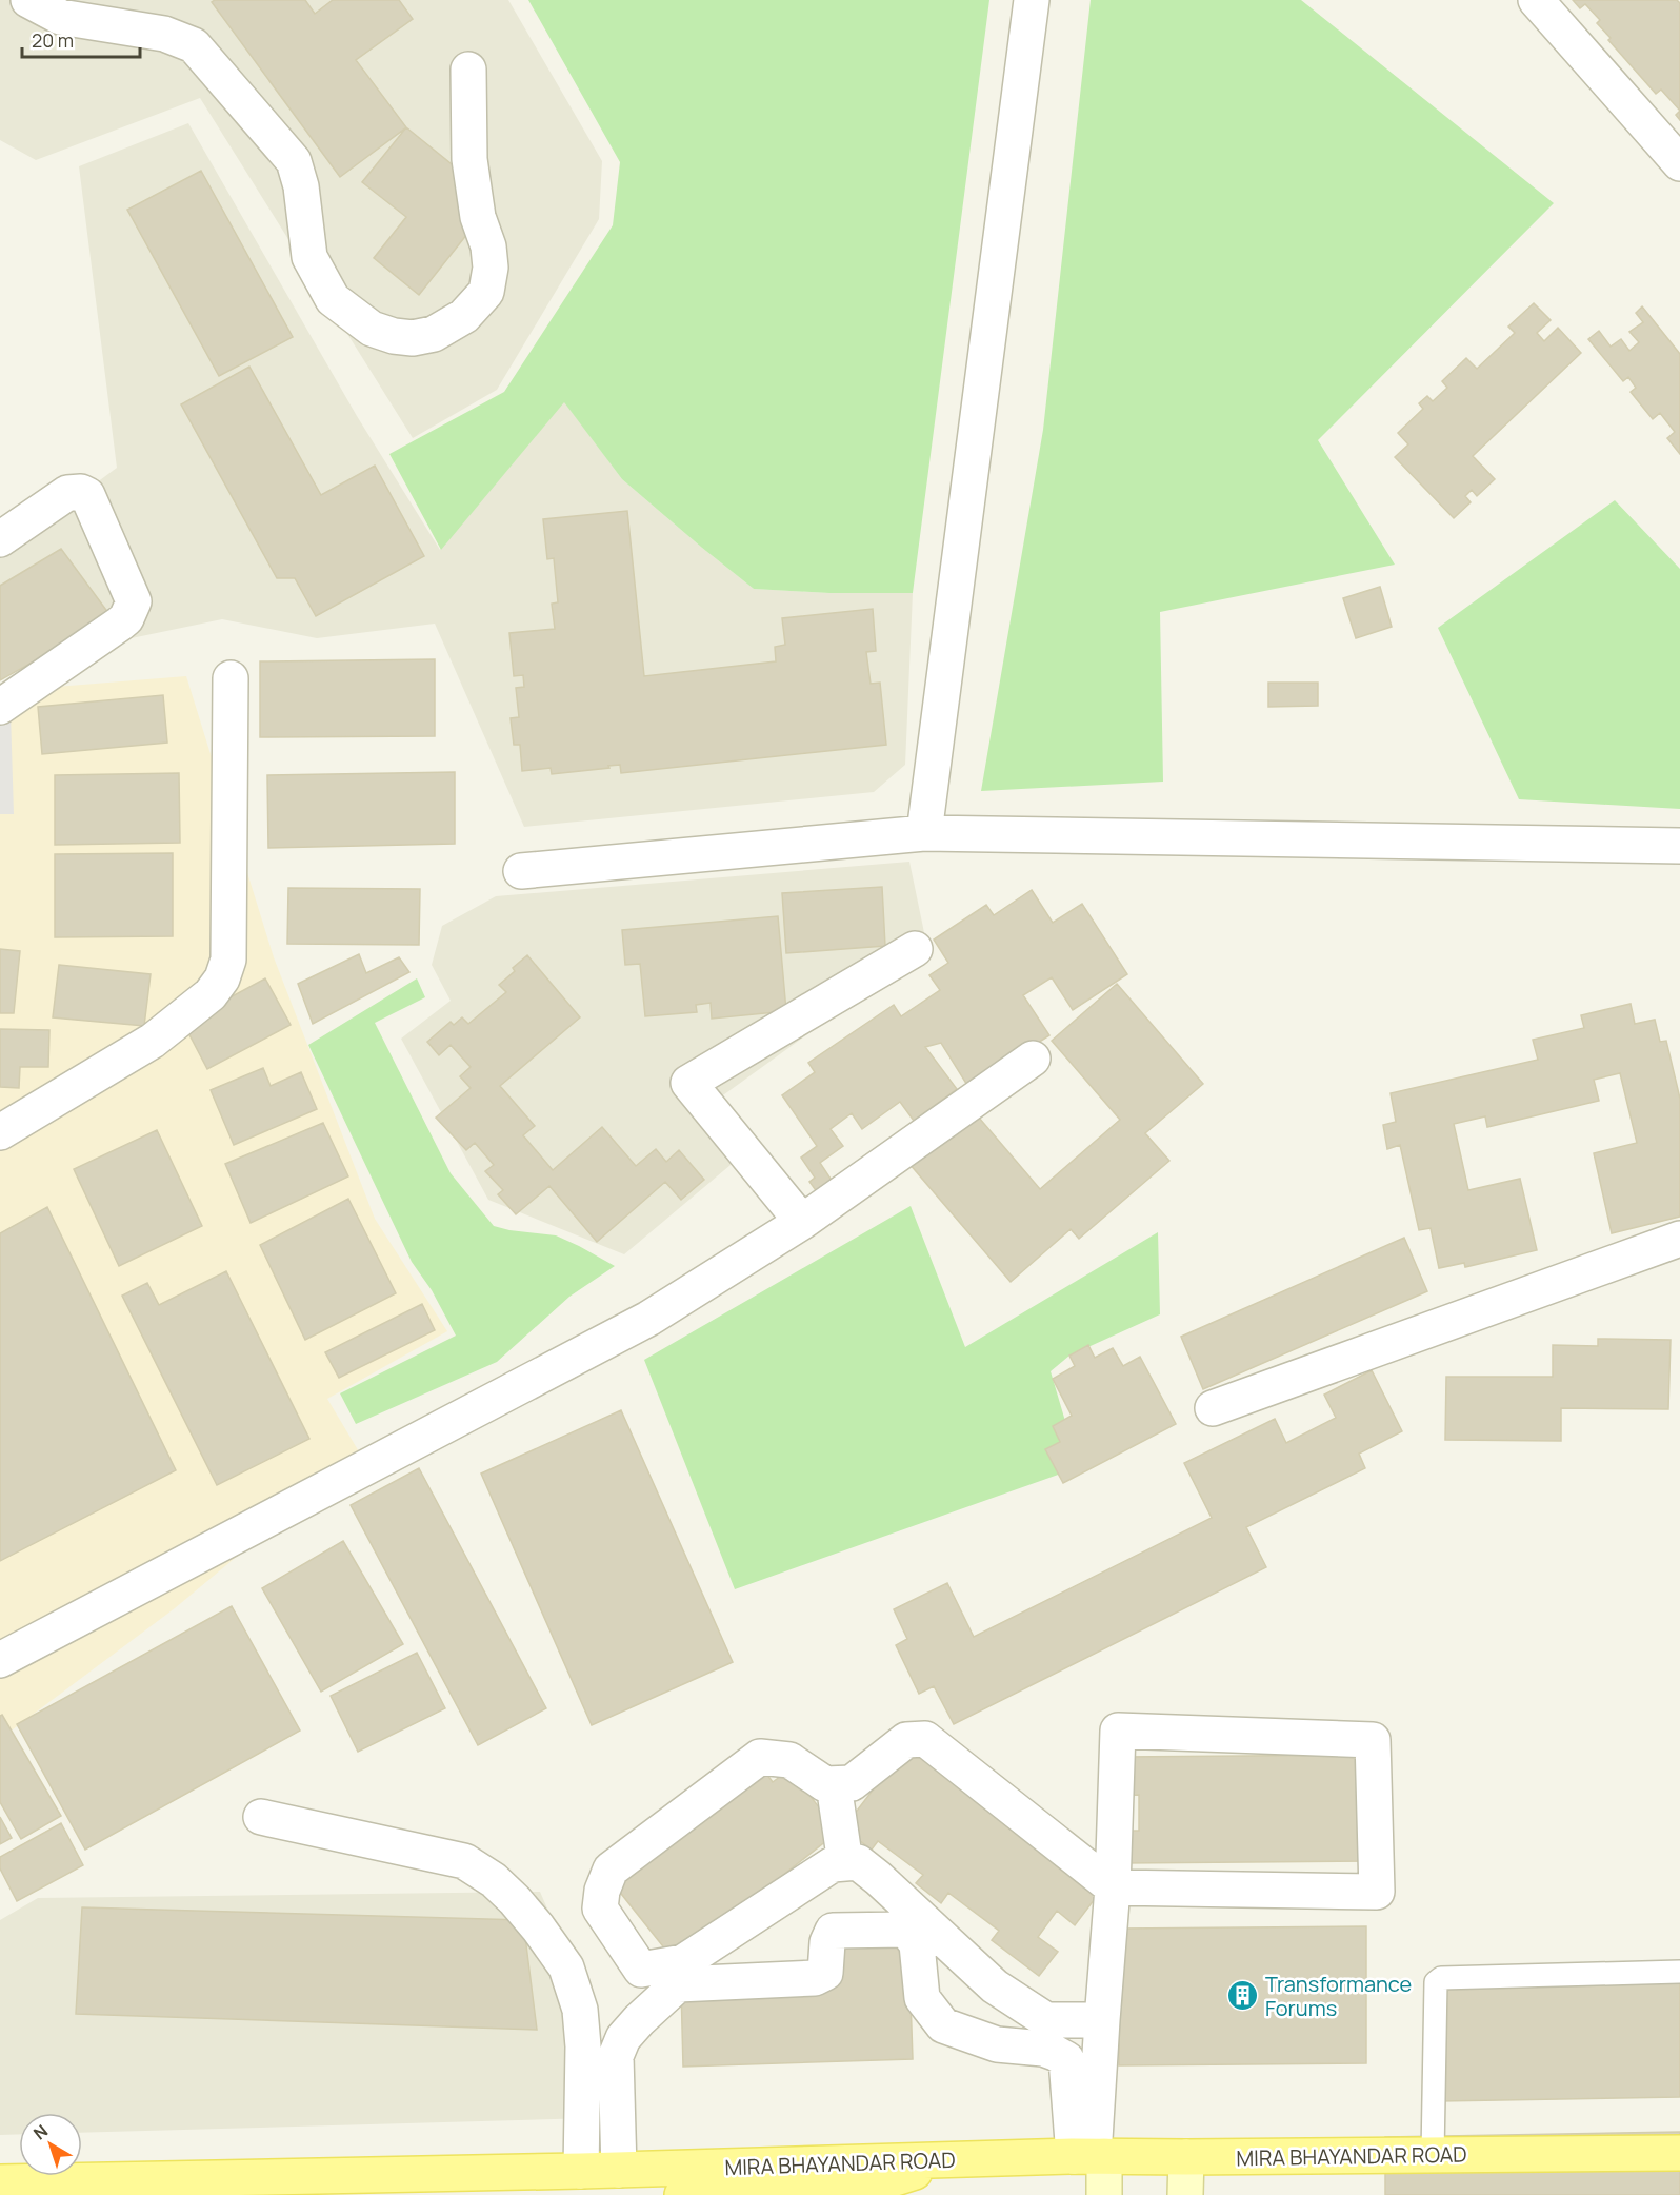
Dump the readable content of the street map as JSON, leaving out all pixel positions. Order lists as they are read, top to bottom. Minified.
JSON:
{"streets":{"main road":["MIRA BHAYANDAR ROAD"]},"places":{"building":["Transformance Forums"]},"scale_bar":"20 m","north":"top left"}
